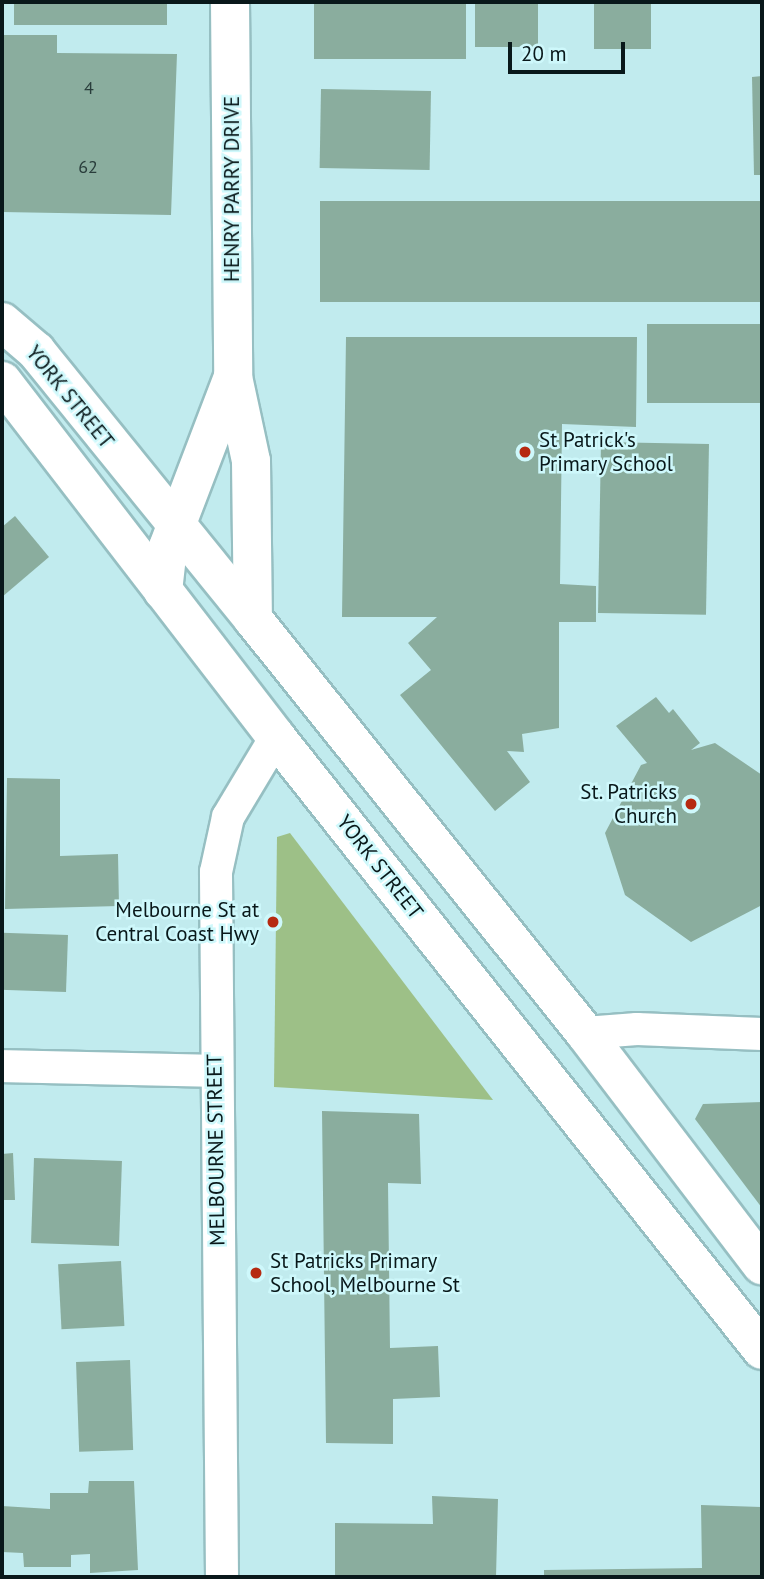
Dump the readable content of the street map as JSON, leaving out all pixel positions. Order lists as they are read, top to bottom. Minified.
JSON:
{"streets":{"main road":["HENRY PARRY DRIVE","YORK STREET"],"street":["MELBOURNE STREET"]},"crossings":[["HENRY PARRY DRIVE","YORK STREET"],["YORK STREET","MELBOURNE STREET"]],"places":["St Patrick's Primary School","St. Patricks Church","Melbourne St at Central Coast Hwy","St Patricks Primary School, Melbourne St"],"house_numbers":["4","62"],"scale_bar":"20 m"}
